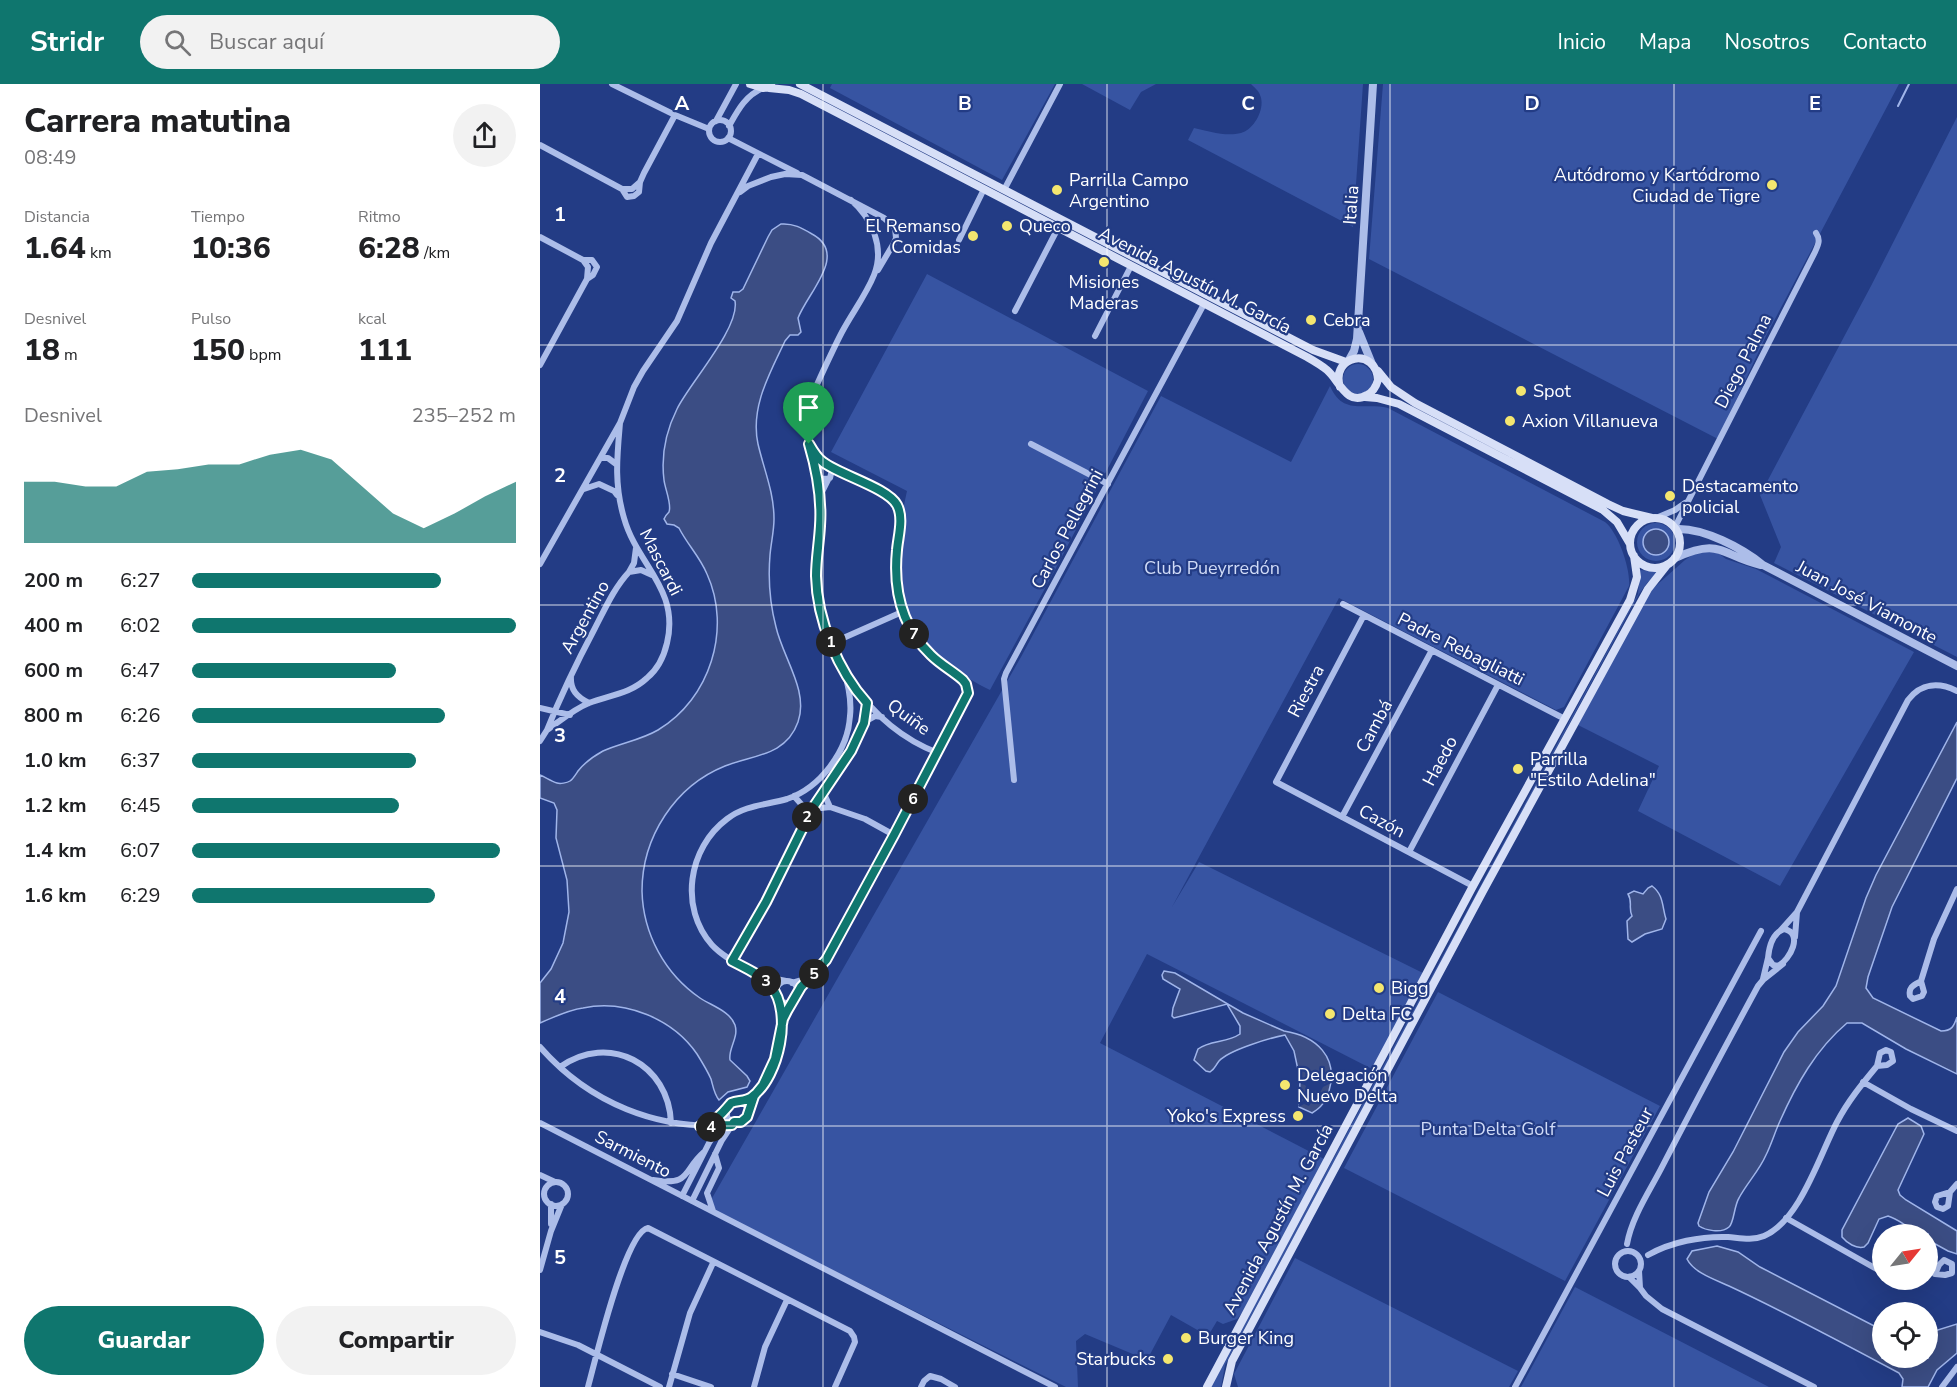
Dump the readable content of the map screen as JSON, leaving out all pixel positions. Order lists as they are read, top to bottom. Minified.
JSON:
{"streets":{"main road":["Avenida Agustín M. García"],"street":["Italia","Diego Palma","Carlos Pellegrini","Mascardi","Juan José Viamonte","Argentino","Padre Rebagliatti","Riestra","Quiñe","Cambá","Haedo","Cazón","Luis Pasteur","Sarmiento"]},"crossings":[["Italia","Avenida Agustín M. García"],["Avenida Agustín M. García","Diego Palma"],["Avenida Agustín M. García","Carlos Pellegrini"],["Avenida Agustín M. García","Juan José Viamonte"],["Avenida Agustín M. García","Padre Rebagliatti"],["Avenida Agustín M. García","Cazón"],["Diego Palma","Juan José Viamonte"],["Mascardi","Argentino"],["Padre Rebagliatti","Riestra"],["Padre Rebagliatti","Cambá"],["Padre Rebagliatti","Haedo"],["Riestra","Cazón"],["Cambá","Cazón"],["Haedo","Cazón"]],"parks":["Club Pueyrredón","Punta Delta Golf"],"places":["Autódromo y Kartódromo Ciudad de Tigre","Parrilla Campo Argentino","Queco","El Remanso Comidas","Misiones Maderas","Cebra","Spot","Axion Villanueva","Destacamento policial","Parrilla \"Estilo Adelina\"","Bigg","Delta FC","Delegación Nuevo Delta","Yoko's Express","Burger King","Starbucks"],"north":"top right","page":{"header":"Stridr","search":"Buscar aquí","nav":["Inicio","Mapa","Nosotros","Contacto"],"heading":["Carrera matutina","08:49"],"stats":[["Distancia","1.64 km"],["Tiempo","10:36"],["Ritmo","6:28 /km"],["Desnivel","18 m"],["Pulso","150 bpm"],["kcal","111"]],"chart":["Desnivel","235–252 m"],"list":[{"name":"200 m","note":"6:27"},{"name":"400 m","note":"6:02"},{"name":"600 m","note":"6:47"},{"name":"800 m","note":"6:26"},{"name":"1.0 km","note":"6:37"},{"name":"1.2 km","note":"6:45"},{"name":"1.4 km","note":"6:07"},{"name":"1.6 km","note":"6:29"}],"pins":["7","1","6","2","5","3","4"],"buttons":["Guardar","Compartir"]},"grid":{"columns":["A","B","C","D","E"],"rows":["1","2","3","4","5"]}}
